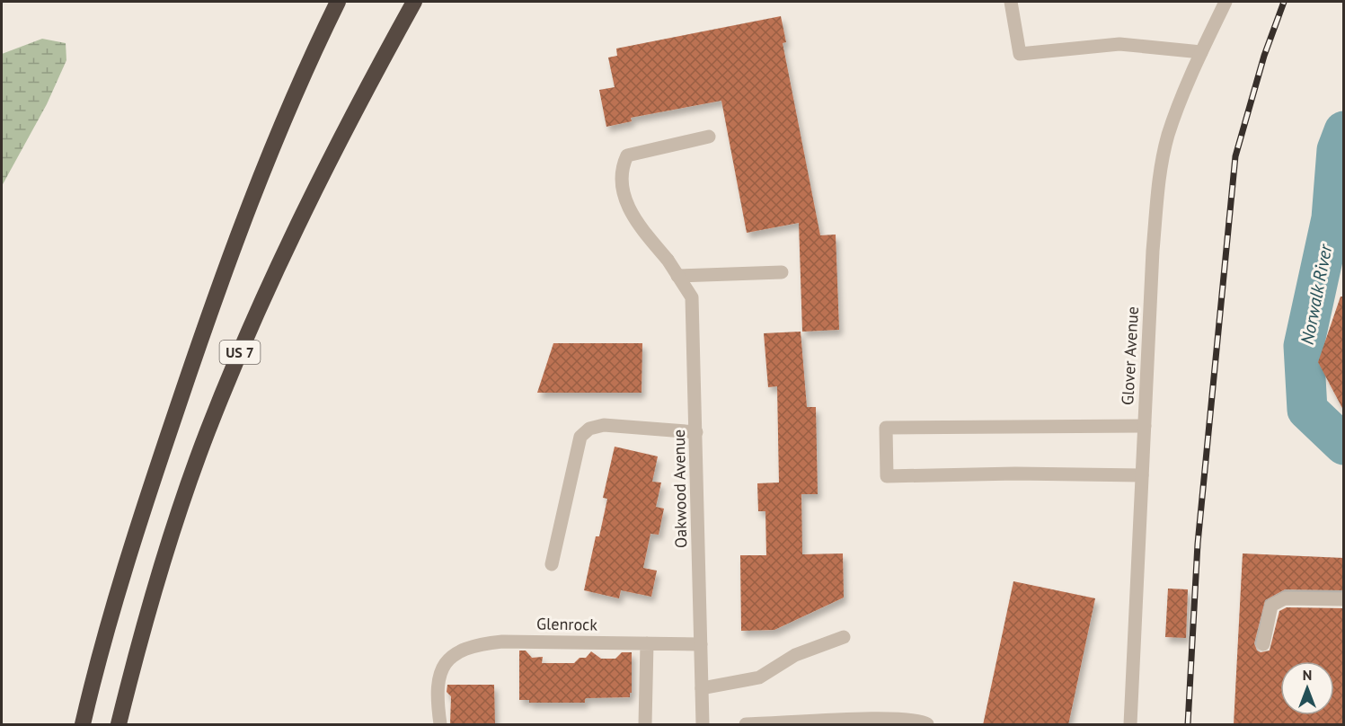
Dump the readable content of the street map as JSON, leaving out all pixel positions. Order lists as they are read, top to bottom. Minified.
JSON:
{"streets":{"highway":["US 7"],"street":["Glover Avenue","Oakwood Avenue","Glenrock"]},"crossings":[["Oakwood Avenue","Glenrock"]],"water":["Norwalk River"],"north":"top"}
